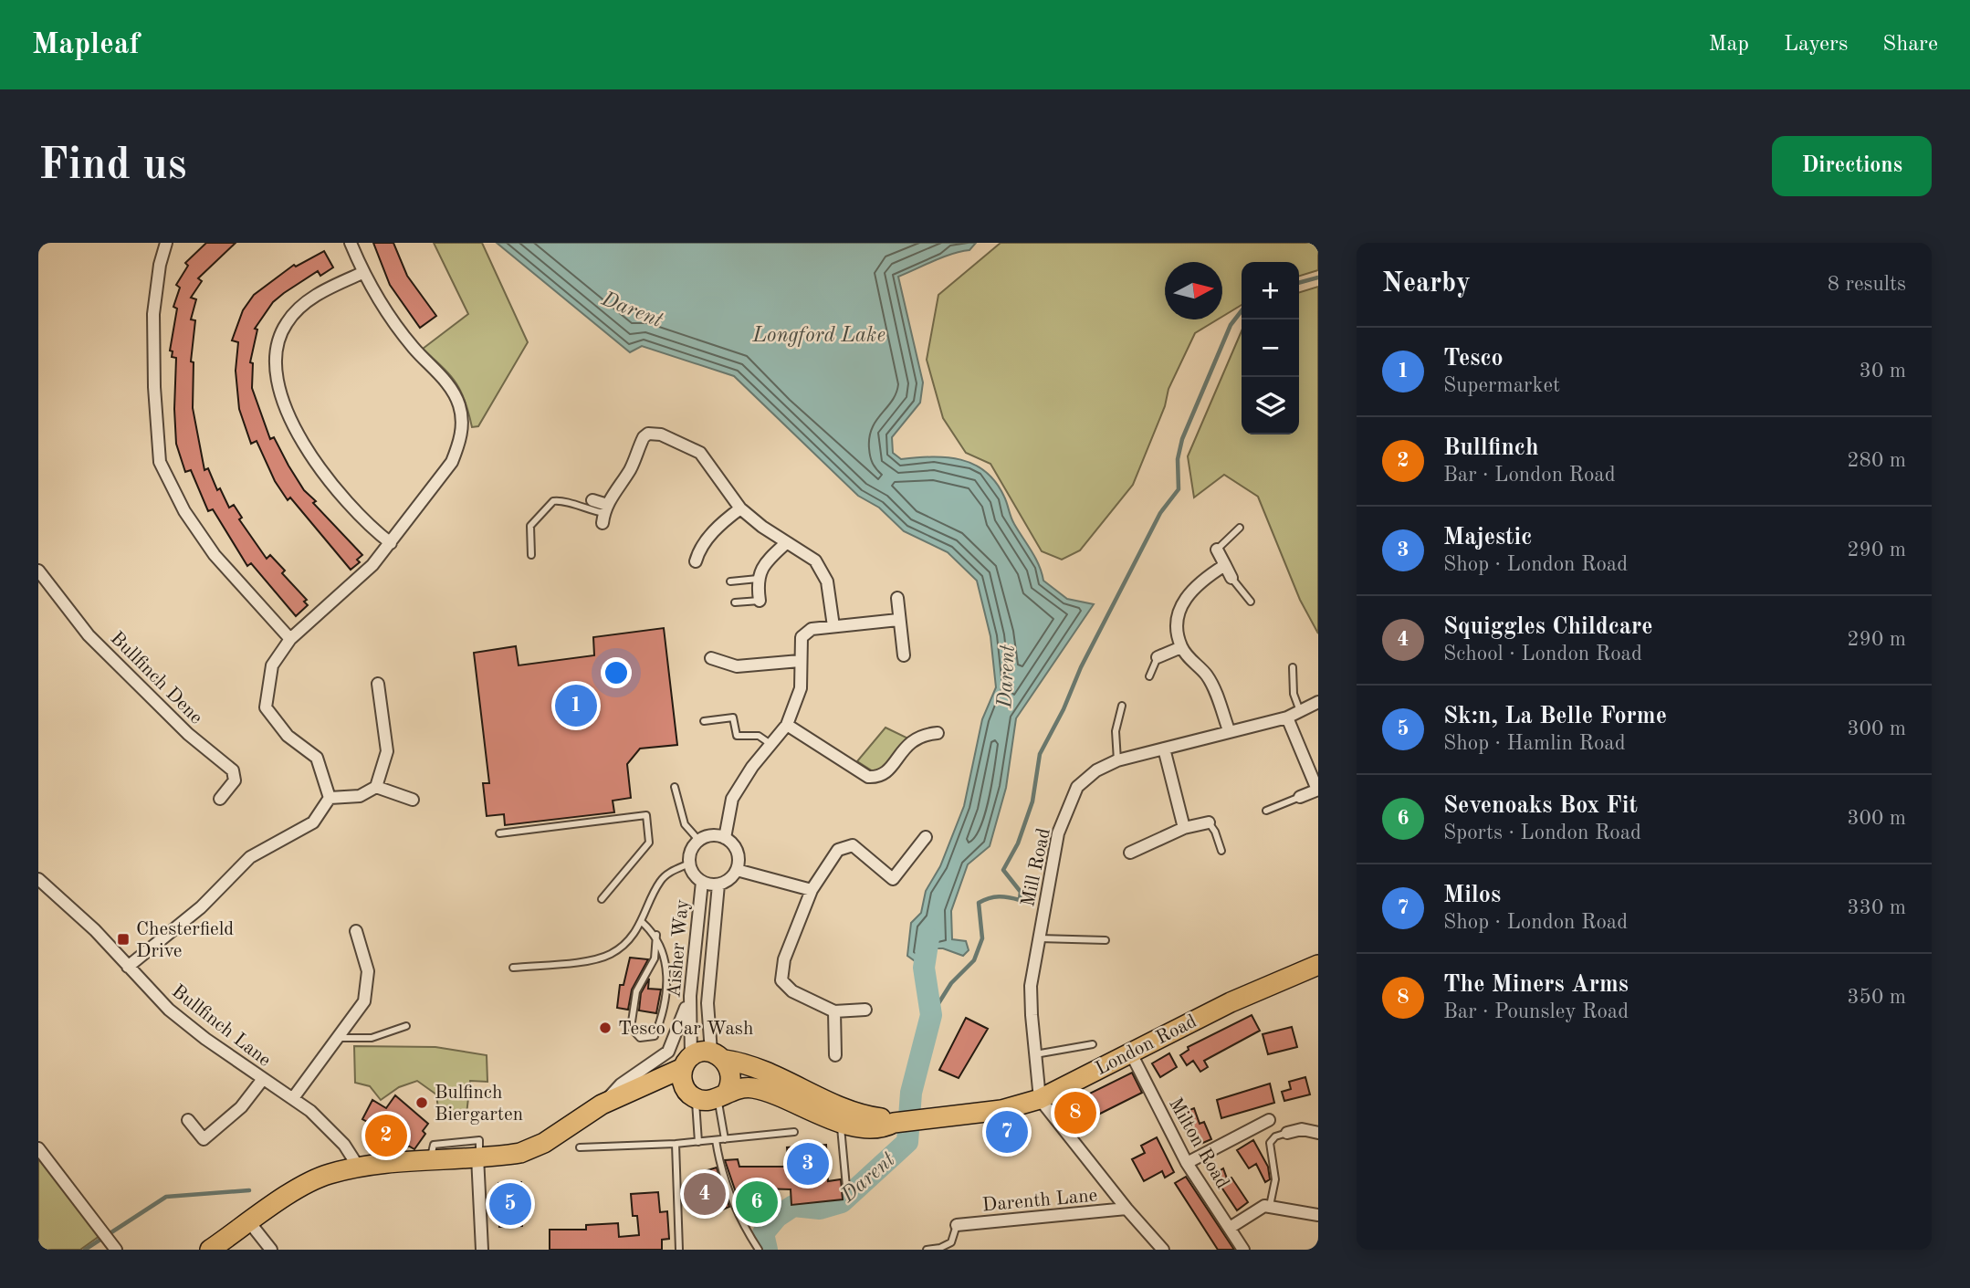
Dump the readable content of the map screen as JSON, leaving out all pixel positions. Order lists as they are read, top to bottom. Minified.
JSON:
{"streets":{"main road":["London Road"],"street":["Bullfinch Dene","Mill Road","Aisher Way","Bullfinch Lane","Milton Road","Darenth Lane"]},"crossings":[["Mill Road","London Road"],["Aisher Way","London Road"],["Bullfinch Lane","London Road"],["London Road","Milton Road"]],"water":["Darent","Longford Lake"],"places":{"transit":["Chesterfield Drive"],"other":["Tesco Car Wash","Bulfinch Biergarten"]},"north":"right","page":{"header":"Mapleaf","nav":["Map","Layers","Share"],"buttons":"Directions","title":"Find us","heading":["Nearby","8 results"],"map_buttons":["+","−"],"list":[{"mark":"1","name":"Tesco","note":"Supermarket","value":"30 m"},{"mark":"2","name":"Bullfinch","note":"Bar · London Road","value":"280 m"},{"mark":"3","name":"Majestic","note":"Shop · London Road","value":"290 m"},{"mark":"4","name":"Squiggles Childcare","note":"School · London Road","value":"290 m"},{"mark":"5","name":"Sk:n, La Belle Forme","note":"Shop · Hamlin Road","value":"300 m"},{"mark":"6","name":"Sevenoaks Box Fit","note":"Sports · London Road","value":"300 m"},{"mark":"7","name":"Milos","note":"Shop · London Road","value":"330 m"},{"mark":"8","name":"The Miners Arms","note":"Bar · Pounsley Road","value":"350 m"}],"pins":["1","8","7","2","3","4","6","5"]}}
